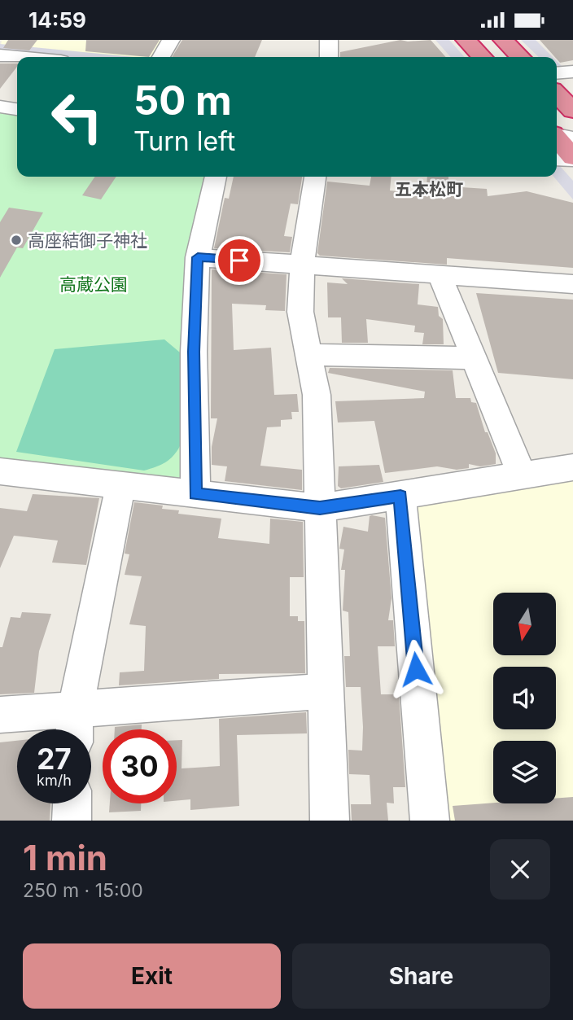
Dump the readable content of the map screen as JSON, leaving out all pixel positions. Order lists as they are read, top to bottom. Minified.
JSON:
{"districts":["五本松町"],"parks":["高蔵公園"],"places":["高座結御子神社"],"north":"bottom","page":{"status":"14:59","turn":["50 m","Turn left"],"speed":"27 km/h","limit":"30","heading":["1 min","250 m · 15:00"],"buttons":["Exit","Share"]}}
